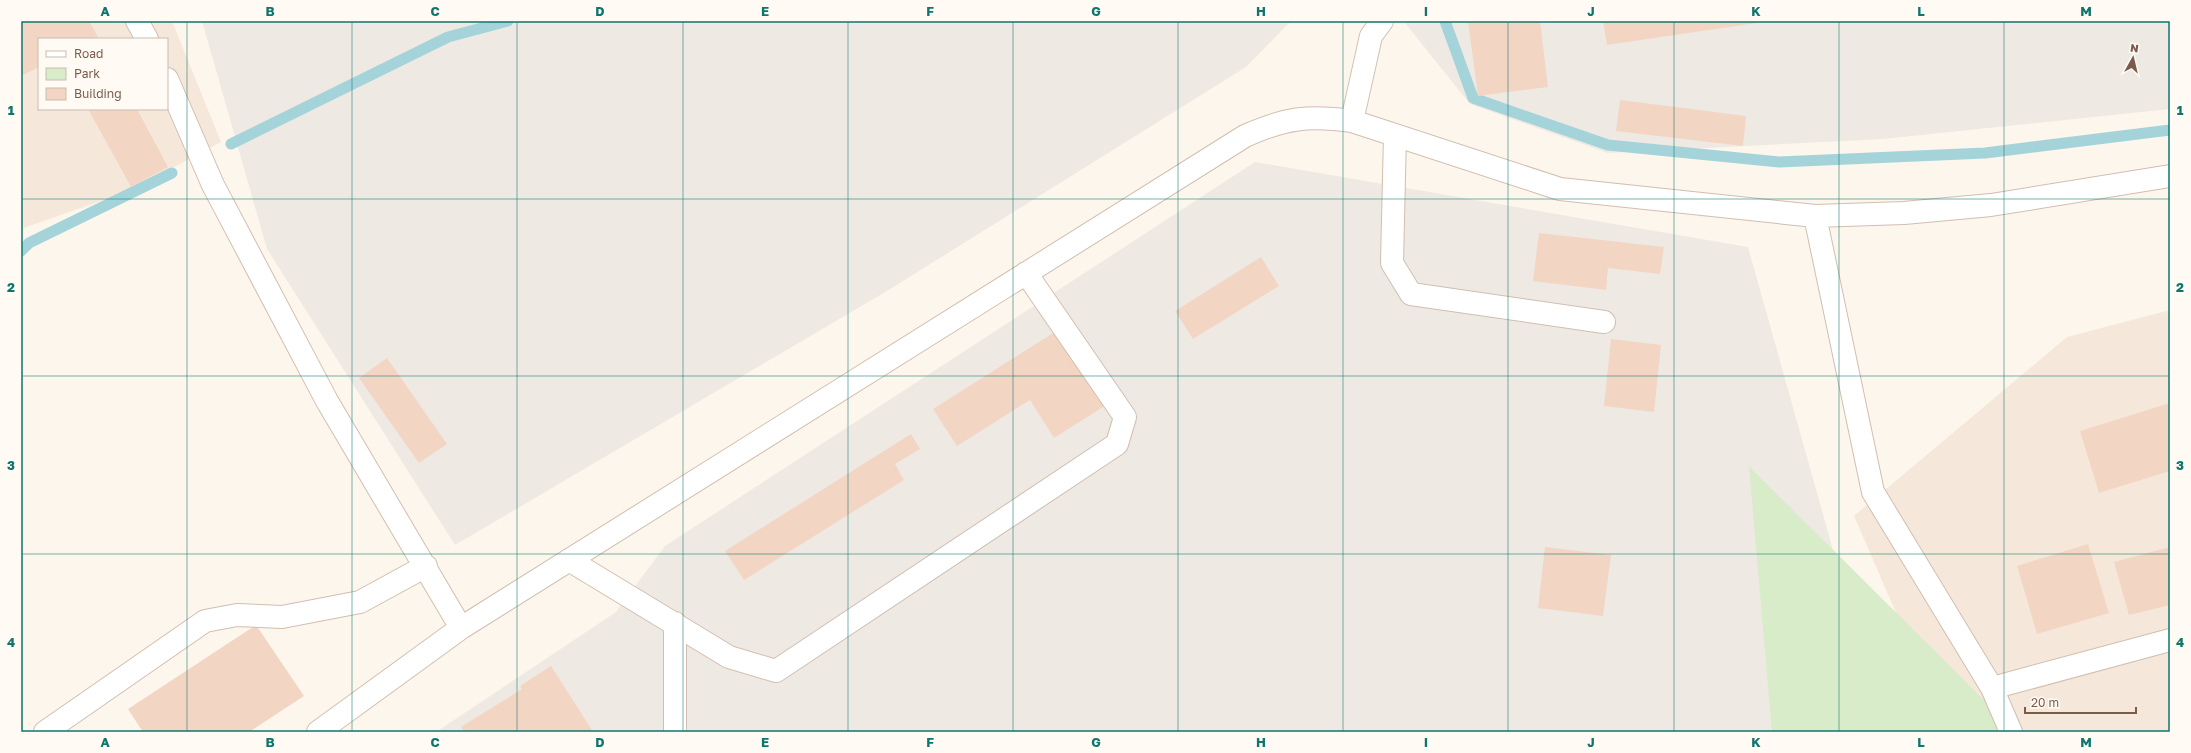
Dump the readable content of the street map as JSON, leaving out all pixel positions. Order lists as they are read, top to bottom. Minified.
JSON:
{"legend":["Road","Park","Building"],"scale_bar":"20 m","north":"top","grid":{"columns":["A","B","C","D","E","F","G","H","I","J","K","L","M"],"rows":["1","2","3","4"]}}
